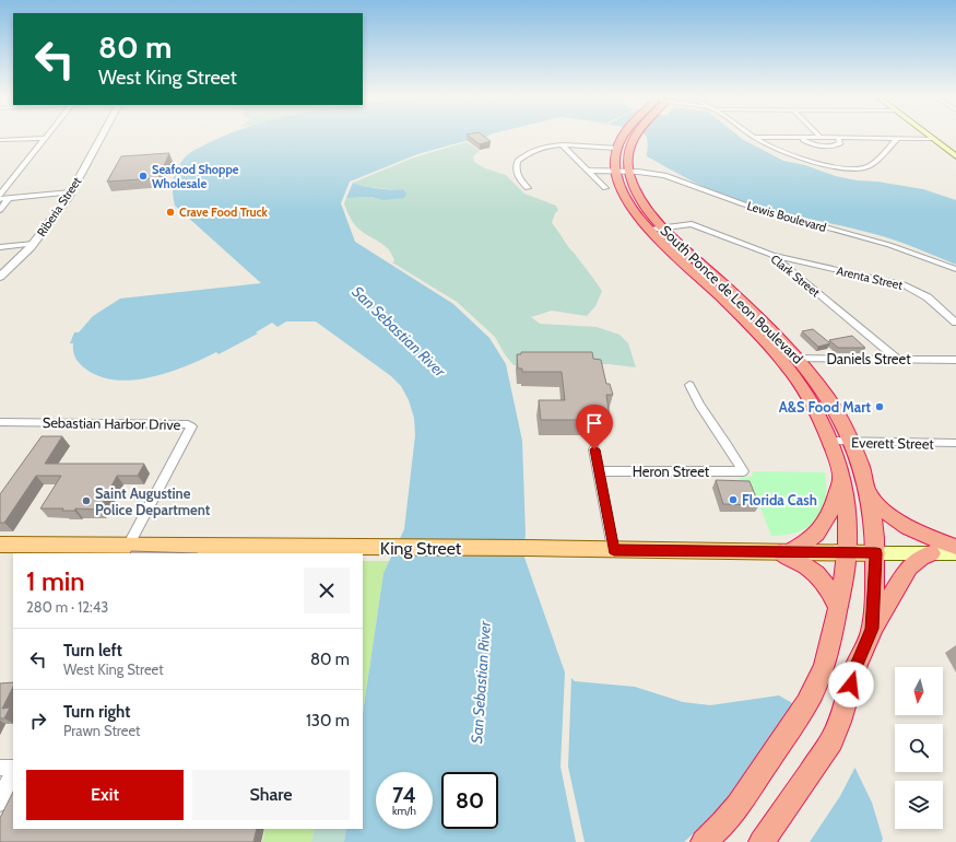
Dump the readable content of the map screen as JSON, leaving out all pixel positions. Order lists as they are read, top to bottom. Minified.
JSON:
{"streets":{"highway":["South Ponce de Leon Boulevard"],"main road":["King Street"],"street":["Riberia Street","Lewis Boulevard","Clark Street","Arenta Street","Daniels Street","Sebastian Harbor Drive","Everett Street","Heron Street"]},"crossings":[["Lewis Boulevard","South Ponce de Leon Boulevard"],["Clark Street","Arenta Street"],["Clark Street","South Ponce de Leon Boulevard"],["Clark Street","Daniels Street"],["South Ponce de Leon Boulevard","Daniels Street"],["South Ponce de Leon Boulevard","Everett Street"],["South Ponce de Leon Boulevard","King Street"],["Sebastian Harbor Drive","King Street"]],"water":["San Sebastian River"],"places":["Seafood Shoppe Wholesale","Crave Food Truck","A&S Food Mart","Florida Cash","Saint Augustine Police Department"],"north":"bottom","page":{"turn":["80 m","West King Street"],"heading":["1 min","280 m · 12:43"],"list":[{"name":"Turn left","note":"West King Street","value":"80 m"},{"name":"Turn right","note":"Prawn Street","value":"130 m"}],"buttons":["Exit","Share"],"speed":"74 km/h","limit":"80"}}
